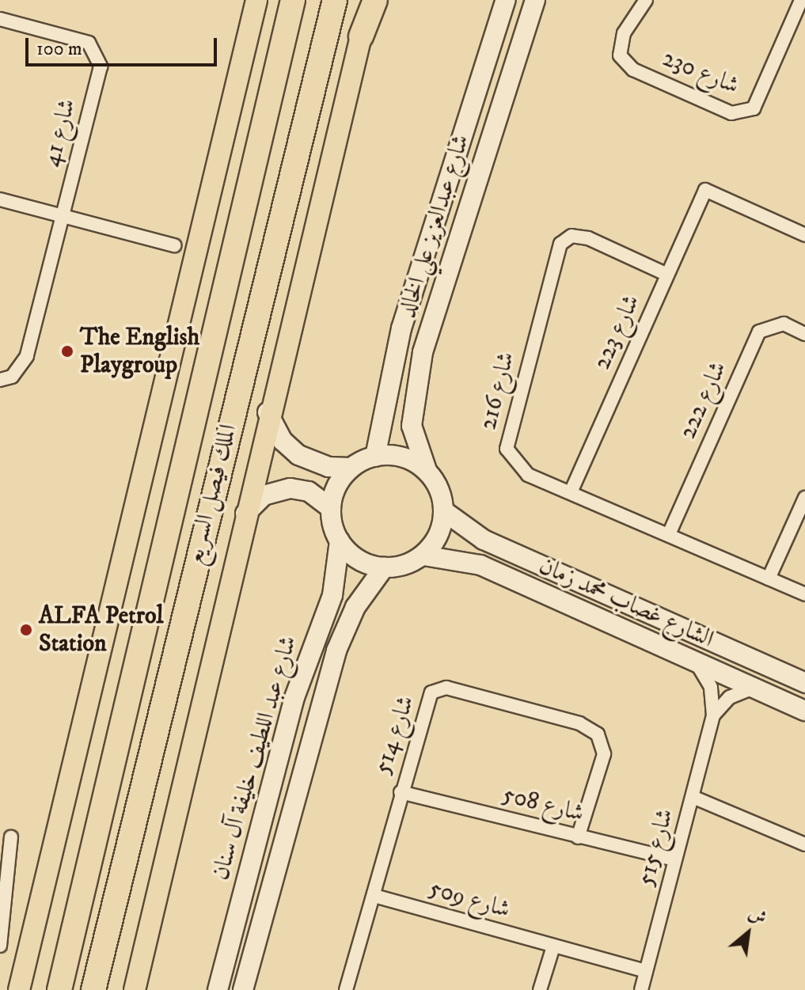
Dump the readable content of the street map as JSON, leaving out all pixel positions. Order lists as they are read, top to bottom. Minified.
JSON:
{"streets":{"highway":["الملك فيصل السريع"],"street":["شارع 230","شارع 41","شارع عبدالعزيز علي الخالد","شارع 223","شارع 216","شارع 222","الشارع غصاب محمد زمان","شارع 514","شارع عبد اللطيف خليفة آل سنان","شارع 508","شارع 515","شارع 509"]},"crossings":[["شارع عبدالعزيز علي الخالد","الشارع غصاب محمد زمان"],["شارع عبدالعزيز علي الخالد","شارع عبد اللطيف خليفة آل سنان"],["شارع 223","شارع 216"],["شارع 216","شارع 222"],["الشارع غصاب محمد زمان","شارع عبد اللطيف خليفة آل سنان"],["الشارع غصاب محمد زمان","شارع 515"],["شارع 514","شارع 508"],["شارع 514","شارع 509"],["شارع 508","شارع 515"],["شارع 515","شارع 509"]],"places":["The English Playgroup","ALFA Petrol Station"],"scale_bar":"100 m","north":"top right"}
